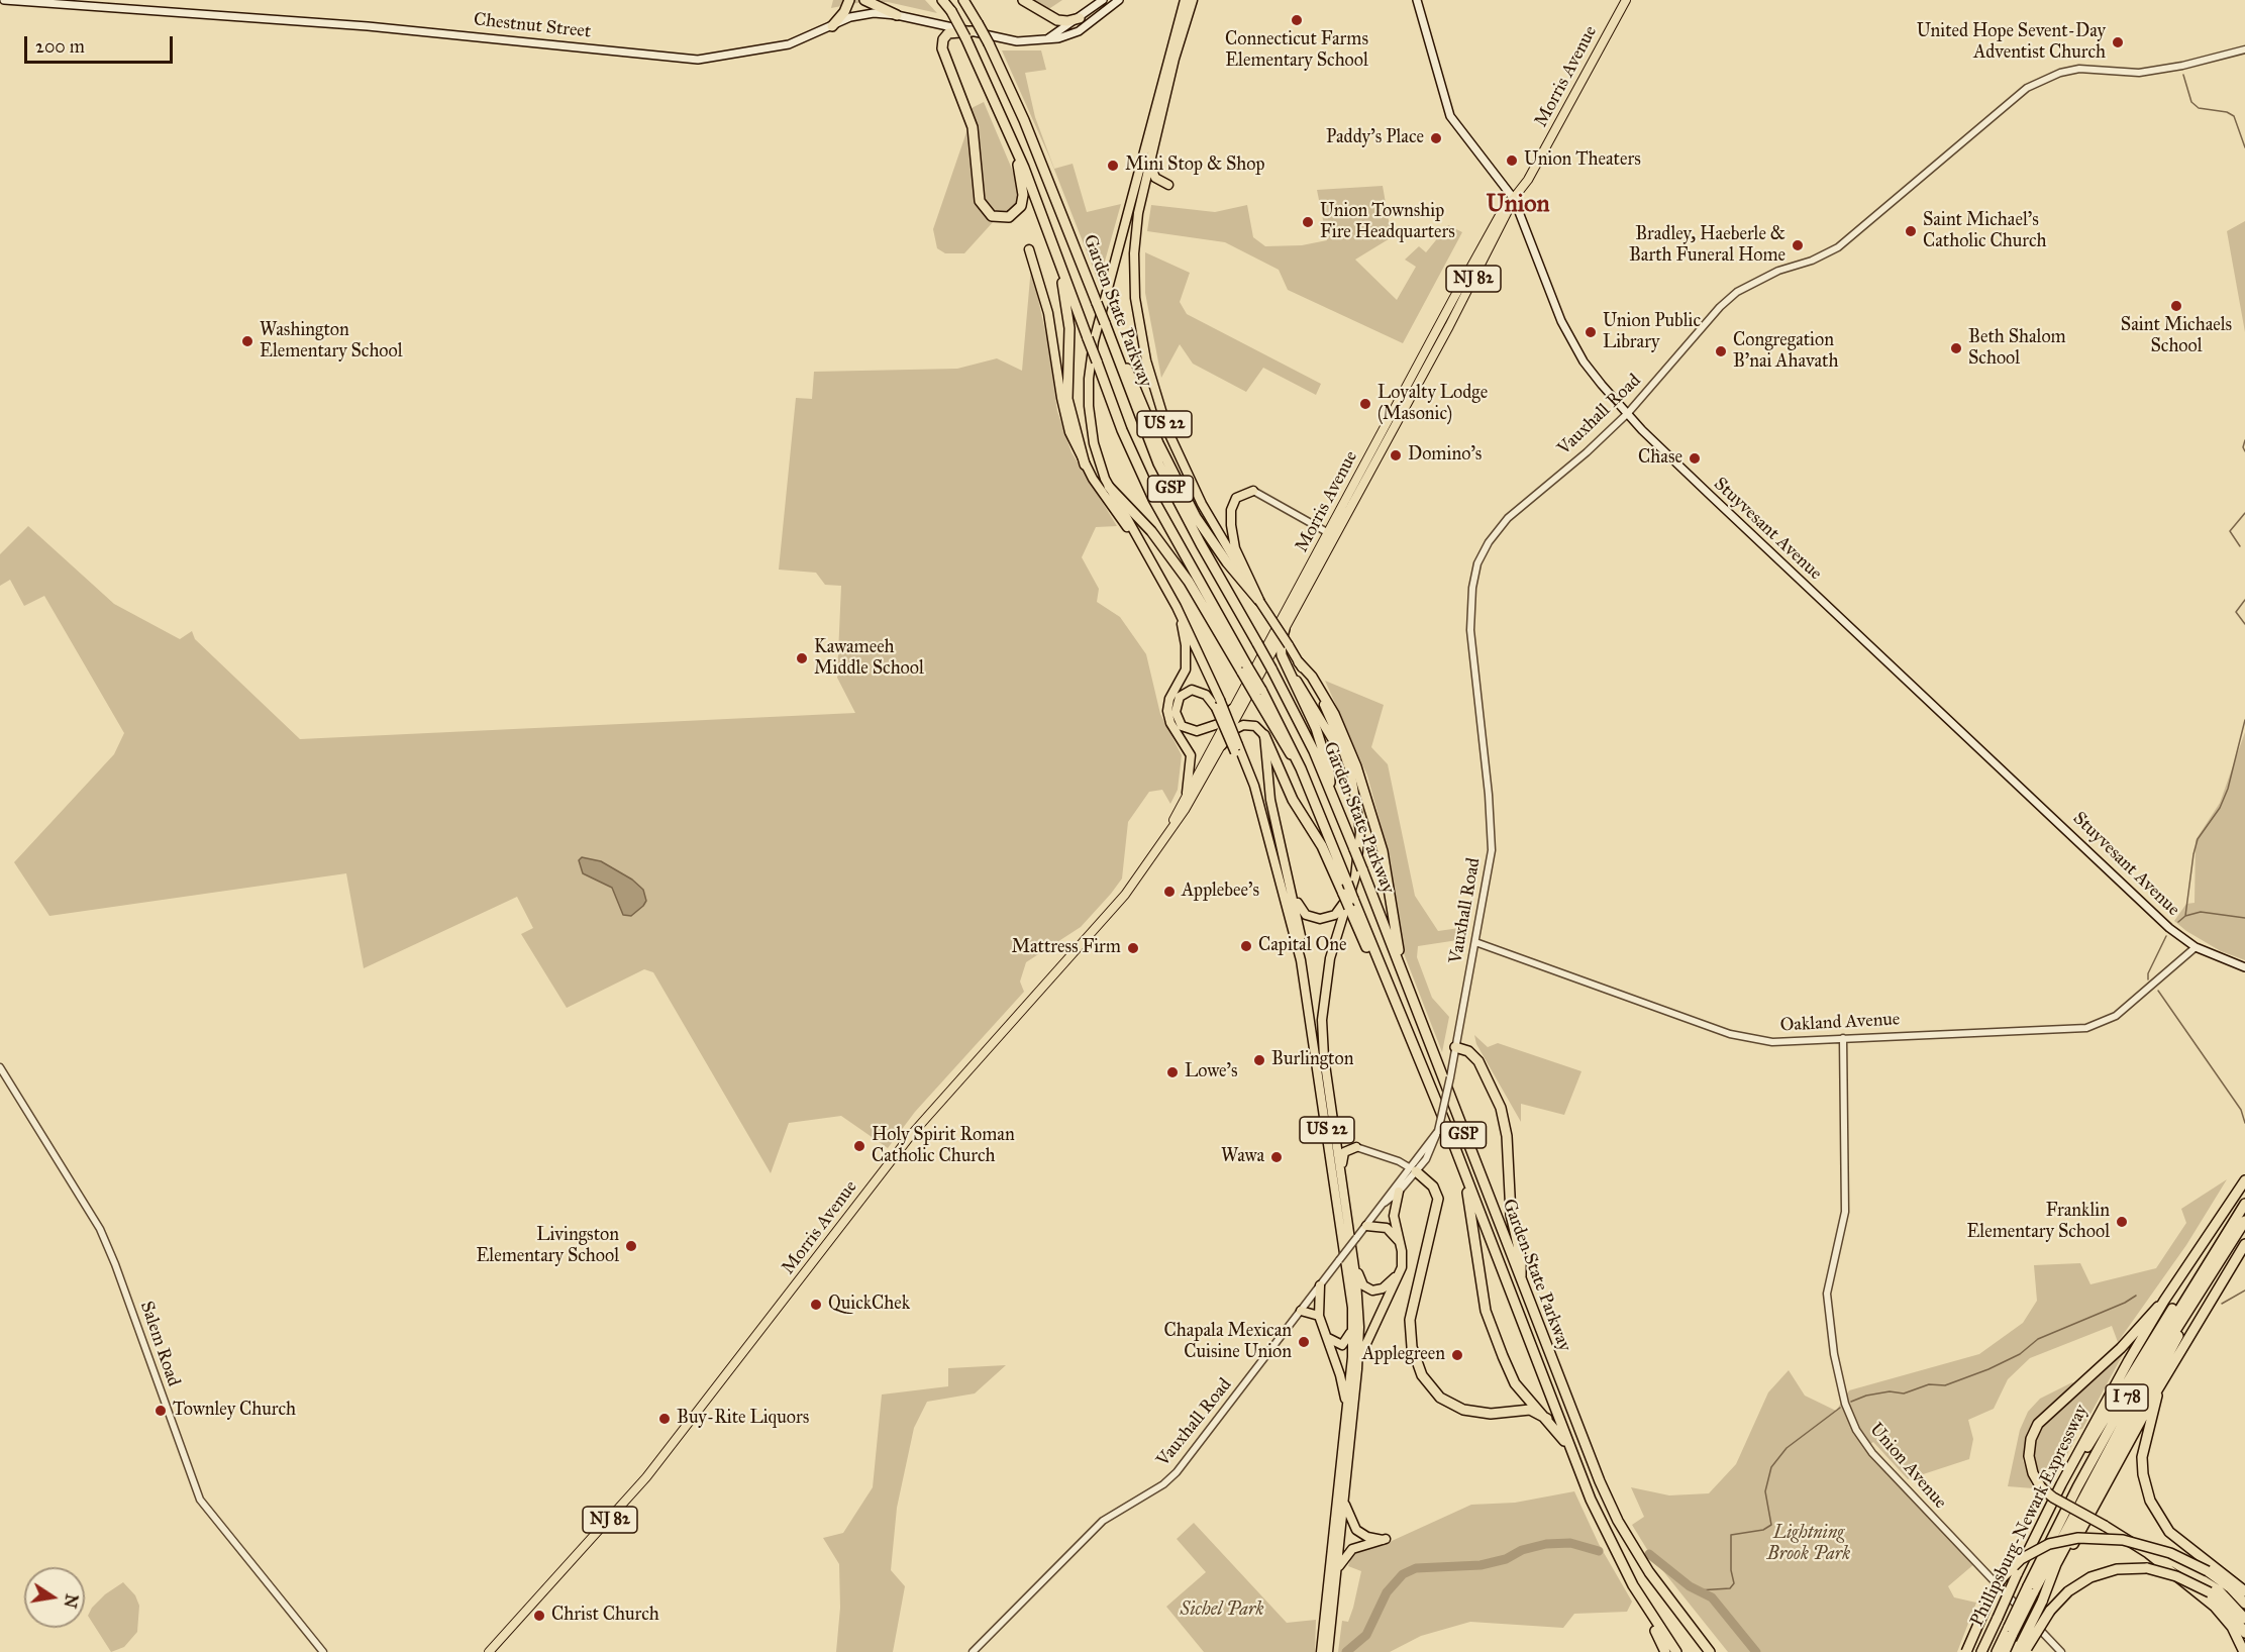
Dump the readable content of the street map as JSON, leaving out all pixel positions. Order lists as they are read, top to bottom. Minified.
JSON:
{"streets":{"highway":["Garden State Parkway","US 22","GSP","I 78","Phillipsburg-Newark Expressway"],"main road":["Chestnut Street","Morris Avenue","NJ 82","Stuyvesant Avenue"],"street":["Vauxhall Road","Oakland Avenue","Salem Road","Union Avenue"]},"crossings":[["Chestnut Street","Garden State Parkway"],["Morris Avenue","Stuyvesant Avenue"],["Garden State Parkway","US 22"],["Vauxhall Road","Stuyvesant Avenue"],["Vauxhall Road","Oakland Avenue"],["Stuyvesant Avenue","Oakland Avenue"],["Oakland Avenue","Union Avenue"]],"districts":["Union"],"parks":["Lightning Brook Park","Sichel Park"],"places":["Connecticut Farms Elementary School","United Hope Sevent-Day Adventist Church","Paddy's Place","Union Theaters","Mini Stop & Shop","Union Township Fire Headquarters","Saint Michael's Catholic Church","Bradley, Haeberle & Barth Funeral Home","Saint Michaels School","Union Public Library","Washington Elementary School","Beth Shalom School","Congregation B'nai Ahavath","Loyalty Lodge (Masonic)","Domino's","Chase","Kawameeh Middle School","Applebee's","Capital One","Mattress Firm","Burlington","Lowe's","Holy Spirit Roman Catholic Church","Wawa","Franklin Elementary School","Livingston Elementary School","QuickChek","Chapala Mexican Cuisine Union","Applegreen","Townley Church","Buy-Rite Liquors","Christ Church"],"scale_bar":"200 m","north":"right"}
